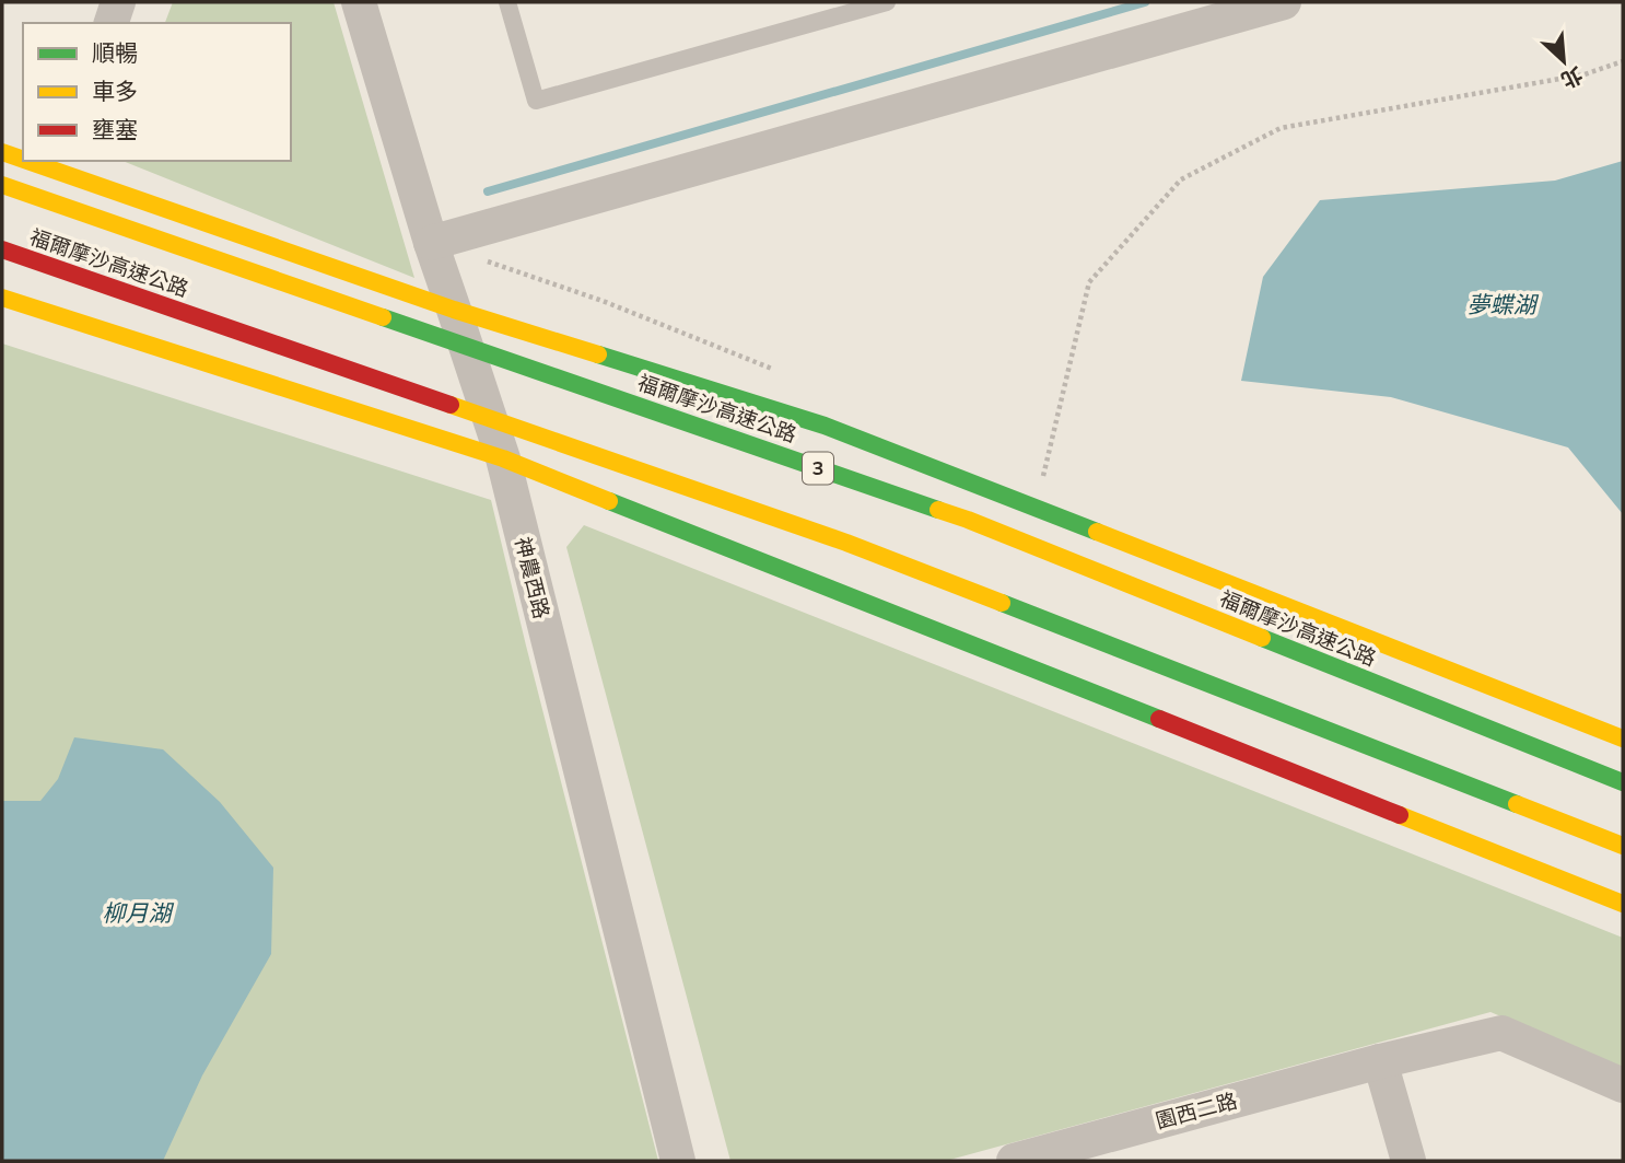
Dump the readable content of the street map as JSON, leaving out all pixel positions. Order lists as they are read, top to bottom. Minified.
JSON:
{"streets":{"main road":["福爾摩沙高速公路","3"],"street":["神農西路","園西二路"]},"water":["夢蝶湖","柳月湖"],"legend":["順暢","車多","壅塞"],"north":"bottom right"}
